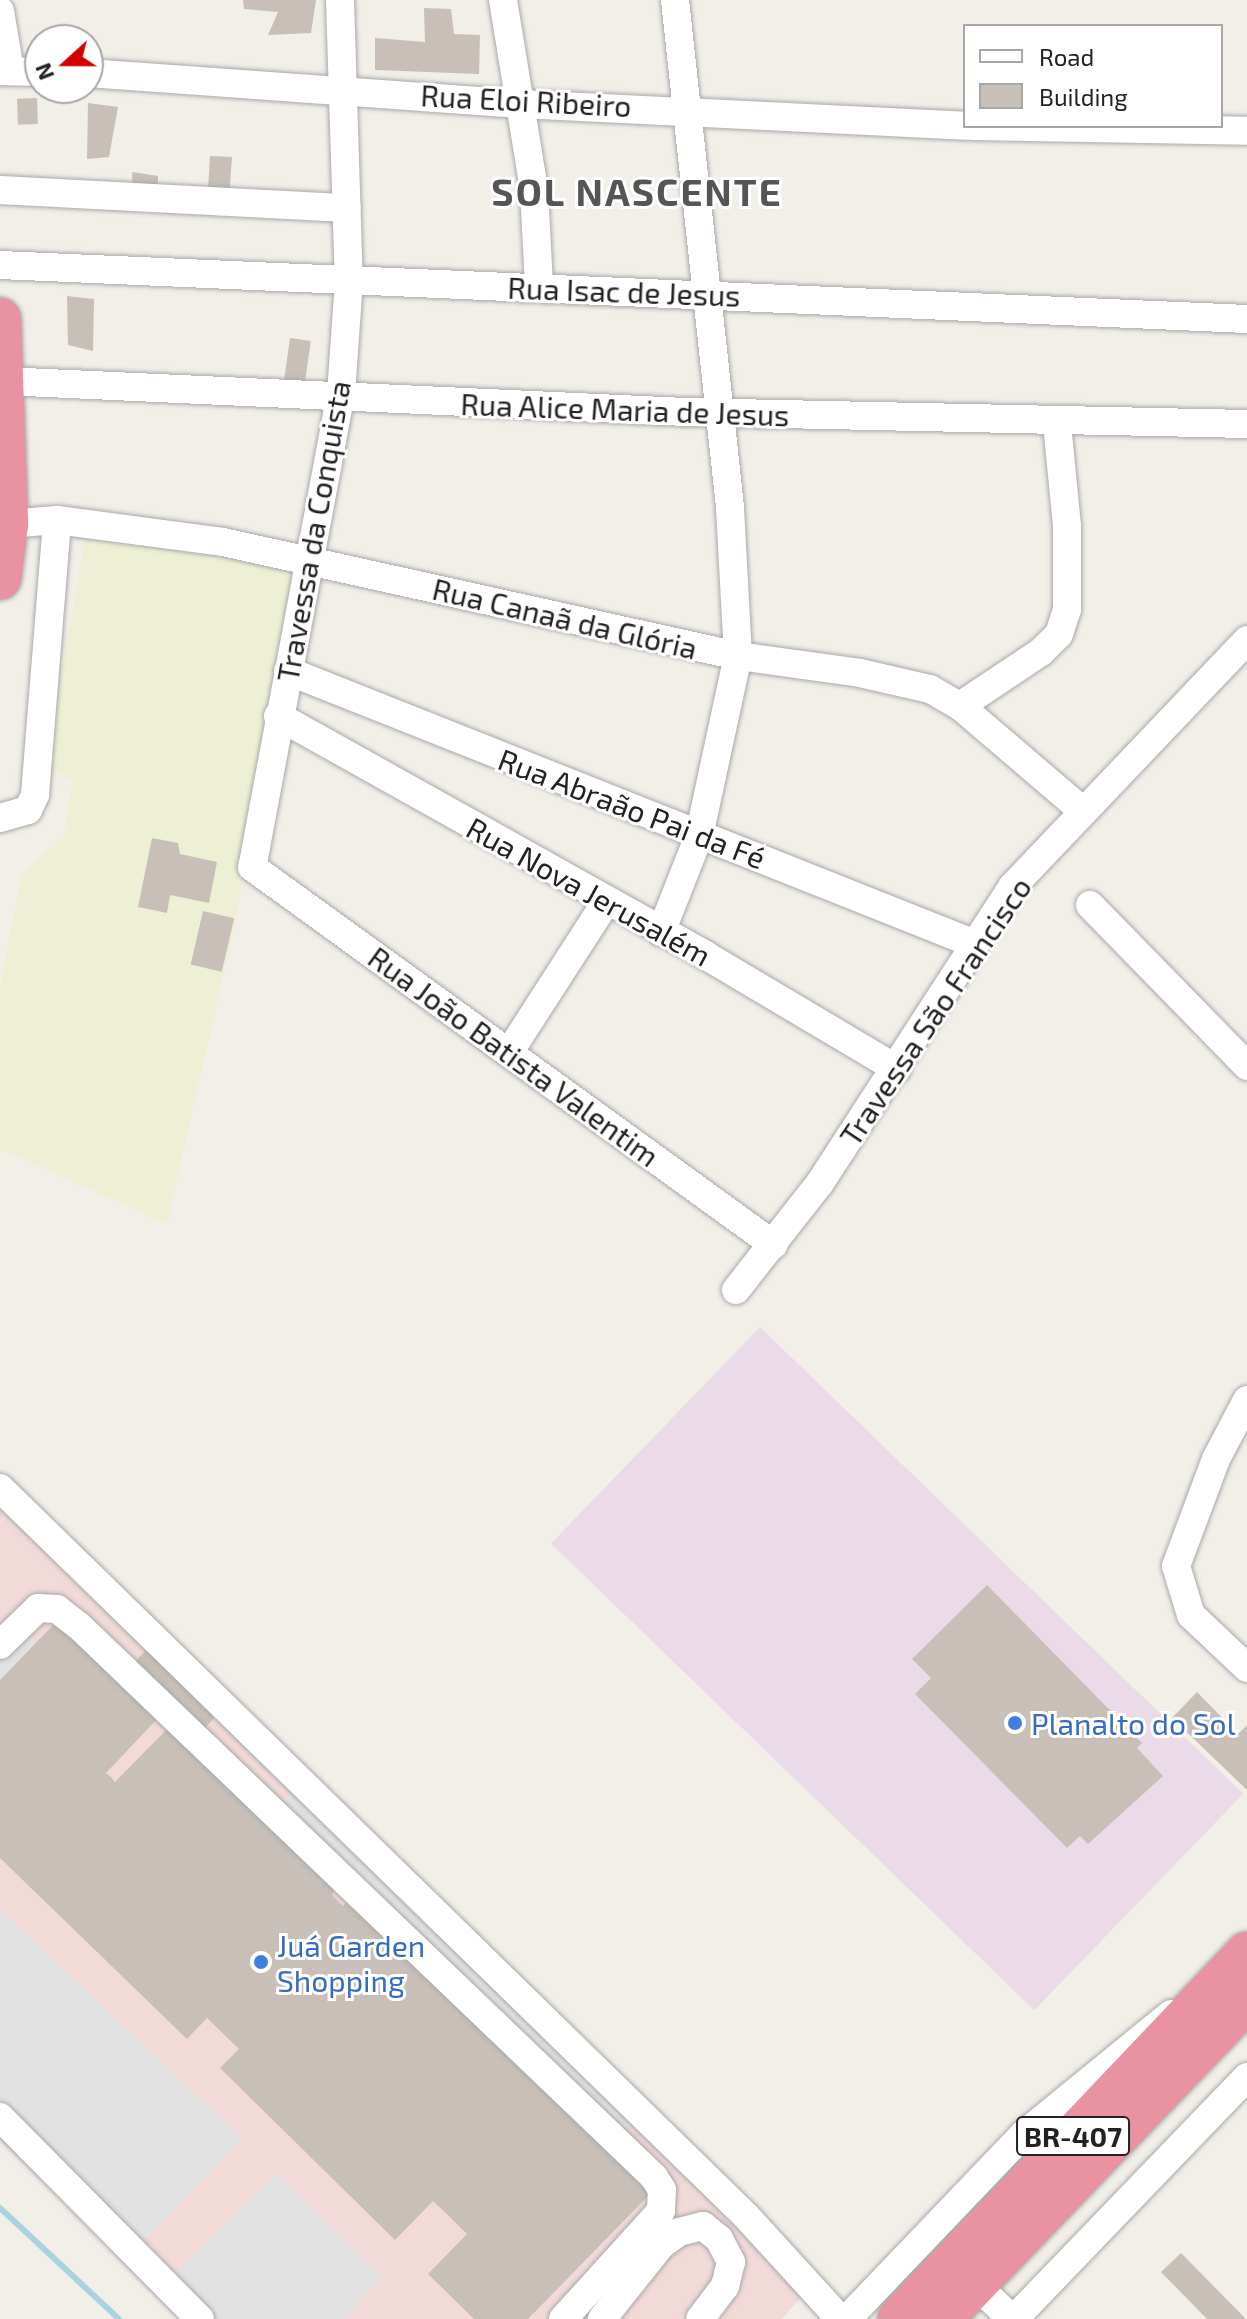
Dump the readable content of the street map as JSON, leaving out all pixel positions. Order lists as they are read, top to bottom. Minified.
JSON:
{"streets":{"highway":["BR-407"],"street":["Rua Eloi Ribeiro","Rua Isac de Jesus","Rua Alice Maria de Jesus","Travessa da Conquista","Rua Canaã da Glória","Rua Abraão Pai da Fé","Rua Nova Jerusalém","Travessa São Francisco","Rua João Batista Valentim"]},"crossings":[["Rua Eloi Ribeiro","Travessa da Conquista"],["Rua Isac de Jesus","Travessa da Conquista"],["Rua Alice Maria de Jesus","Travessa da Conquista"],["Travessa da Conquista","Rua Canaã da Glória"],["Travessa da Conquista","Rua Abraão Pai da Fé"],["Travessa da Conquista","Rua Nova Jerusalém"],["Travessa da Conquista","Rua João Batista Valentim"],["Rua Canaã da Glória","Travessa São Francisco"],["Rua Abraão Pai da Fé","Travessa São Francisco"],["Rua Nova Jerusalém","Travessa São Francisco"],["Travessa São Francisco","Rua João Batista Valentim"]],"districts":["SOL NASCENTE"],"places":["Planalto do Sol","Juá Garden Shopping"],"legend":["Road","Building"],"north":"left"}
